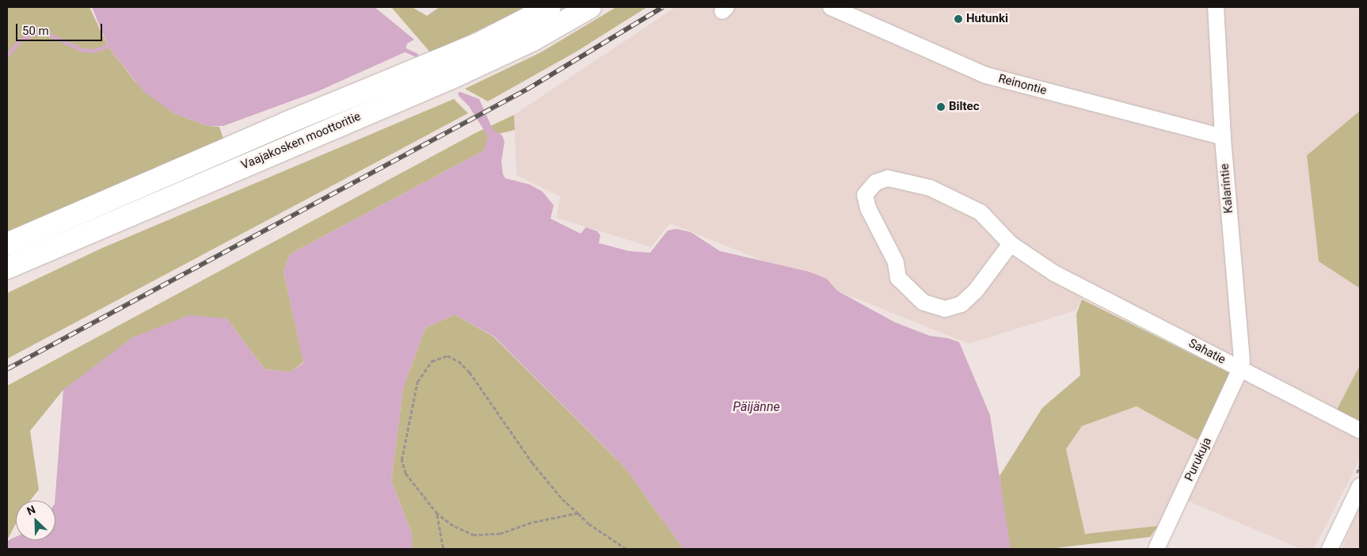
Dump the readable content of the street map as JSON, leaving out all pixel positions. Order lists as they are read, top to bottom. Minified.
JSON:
{"streets":{"highway":["Vaajakosken moottoritie"],"street":["Reinontie","Kalarintie","Sahatie","Purukuja"]},"crossings":[["Reinontie","Kalarintie"],["Kalarintie","Sahatie"],["Kalarintie","Purukuja"],["Sahatie","Purukuja"]],"water":["Päijänne"],"places":["Hutunki","Biltec"],"scale_bar":"50 m","north":"top left"}
